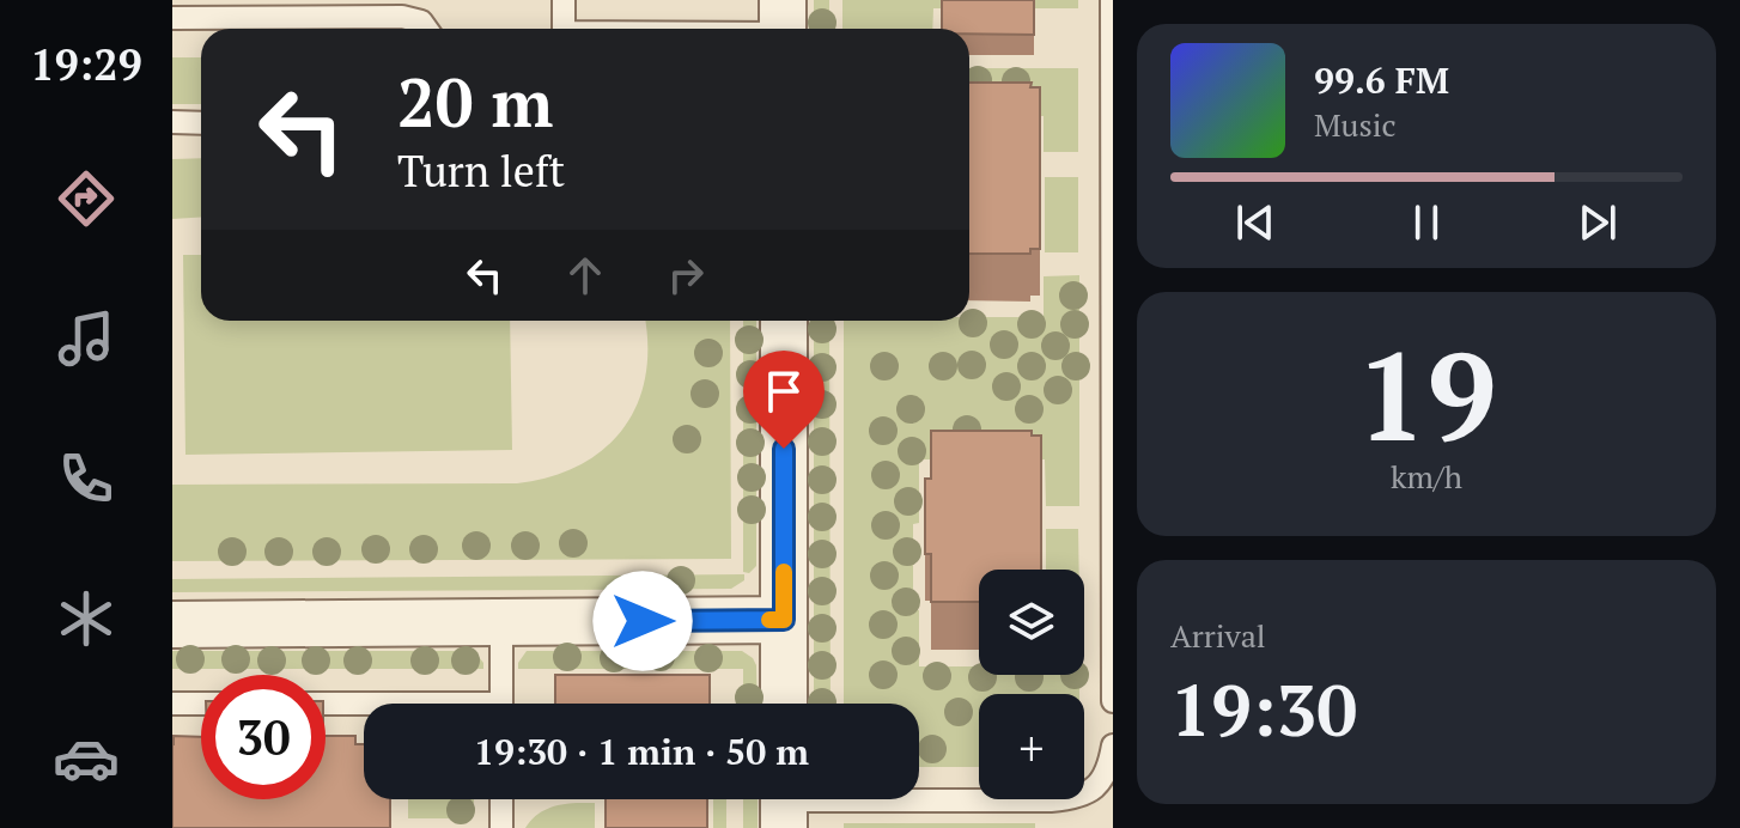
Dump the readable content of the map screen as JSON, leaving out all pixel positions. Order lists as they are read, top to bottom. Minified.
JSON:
{"page":{"tabs":"19:29","turn":["20 m","Turn left"],"song":["99.6 FM","Music"],"tile":[["19","km/h"],["Arrival","19:30"]],"map_buttons":"+","limit":"30","trip":"19:30 · 1 min · 50 m"}}
